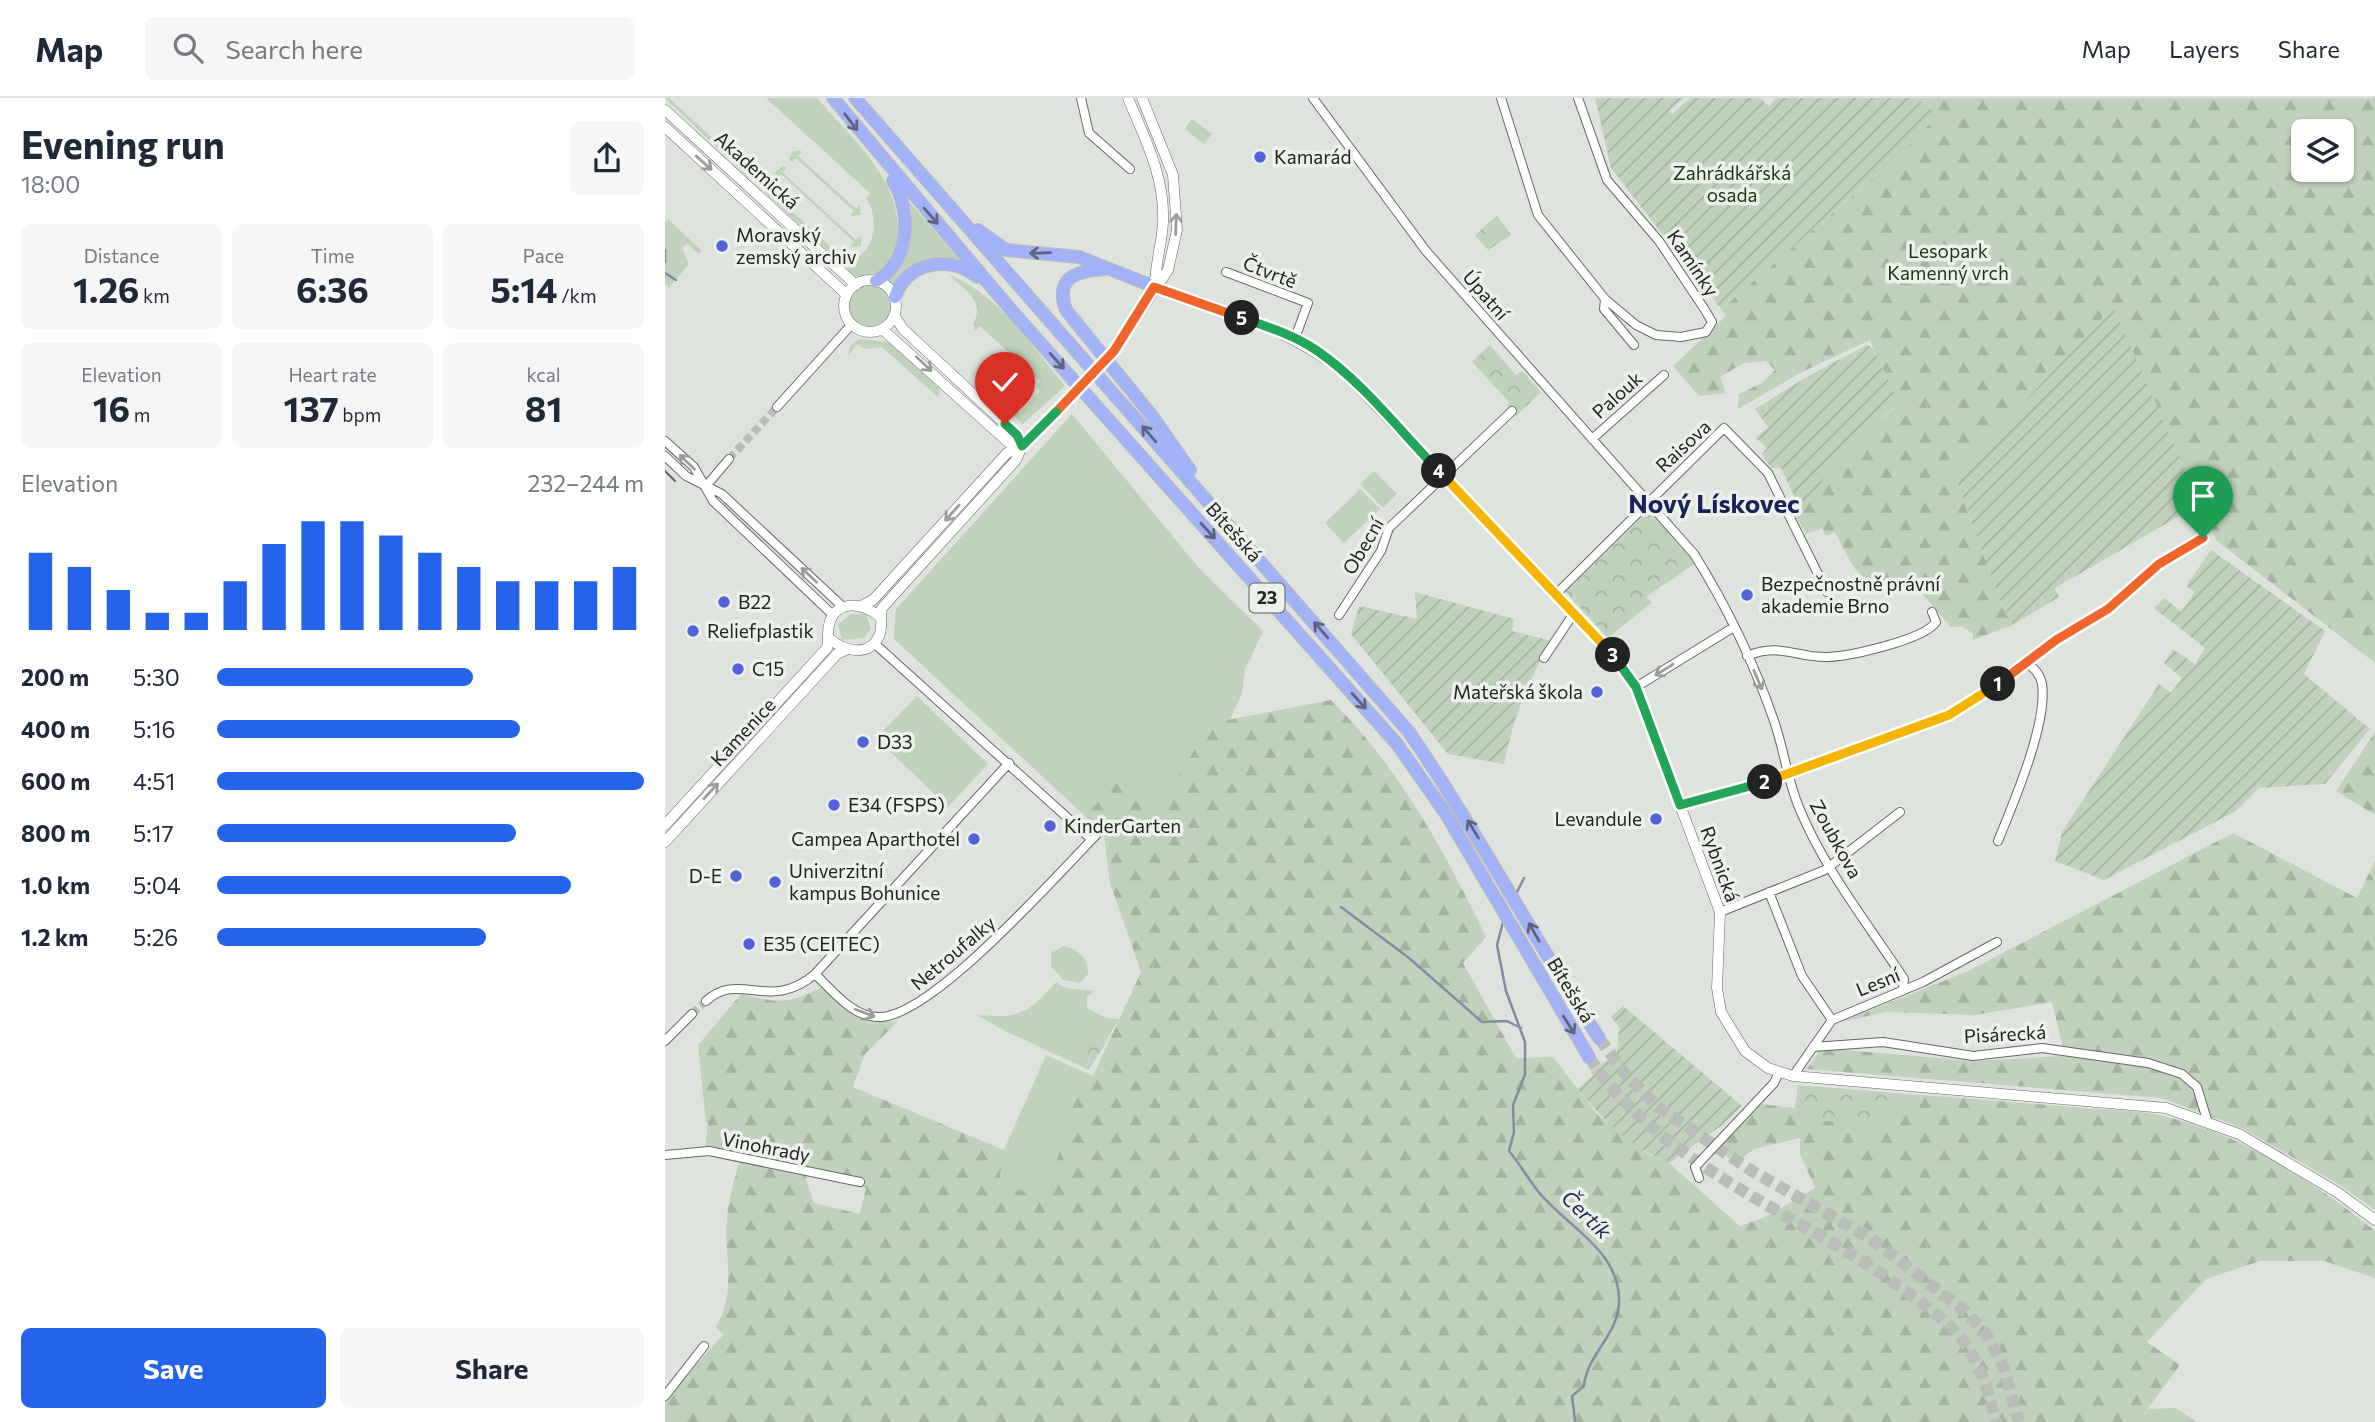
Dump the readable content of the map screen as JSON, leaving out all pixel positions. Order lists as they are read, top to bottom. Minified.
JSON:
{"streets":{"highway":["Bítešská","23"],"street":["Akademická","Kamínky","Čtvrtě","Úpatní","Palouk","Raisova","Obecní","Kamenice","Zoubkova","Rybnická","Netroufalky","Lesní","Pisárecká","Vinohrady"]},"crossings":[["Kamínky","Palouk"],["Čtvrtě","Rybnická"],["Úpatní","Palouk"],["Úpatní","Raisova"],["Úpatní","Zoubkova"],["Raisova","Zoubkova"],["Raisova","Rybnická"],["Obecní","Rybnická"],["Zoubkova","Lesní"]],"one_way":["Netroufalky"],"districts":["Nový Lískovec"],"water":["Čertík"],"parks":["Zahrádkářská osada","Lesopark Kamenný vrch"],"places":["Kamarád","Moravský zemský archiv","Bezpečnostně právní akademie Brno","B22","Reliefplastik","C15","Mateřská škola","D33","E34 (FSPS)","Levandule","KinderGarten","Campea Aparthotel","D-E","Univerzitní kampus Bohunice","E35 (CEITEC)"],"page":{"header":"Map","search":"Search here","nav":["Map","Layers","Share"],"heading":["Evening run","18:00"],"stats":[["Distance","1.26 km"],["Time","6:36"],["Pace","5:14 /km"],["Elevation","16 m"],["Heart rate","137 bpm"],["kcal","81"]],"pins":["5","4","3","1","2"],"chart":["Elevation","232–244 m"],"list":[{"name":"200 m","note":"5:30"},{"name":"400 m","note":"5:16"},{"name":"600 m","note":"4:51"},{"name":"800 m","note":"5:17"},{"name":"1.0 km","note":"5:04"},{"name":"1.2 km","note":"5:26"}],"buttons":["Save","Share"]}}
